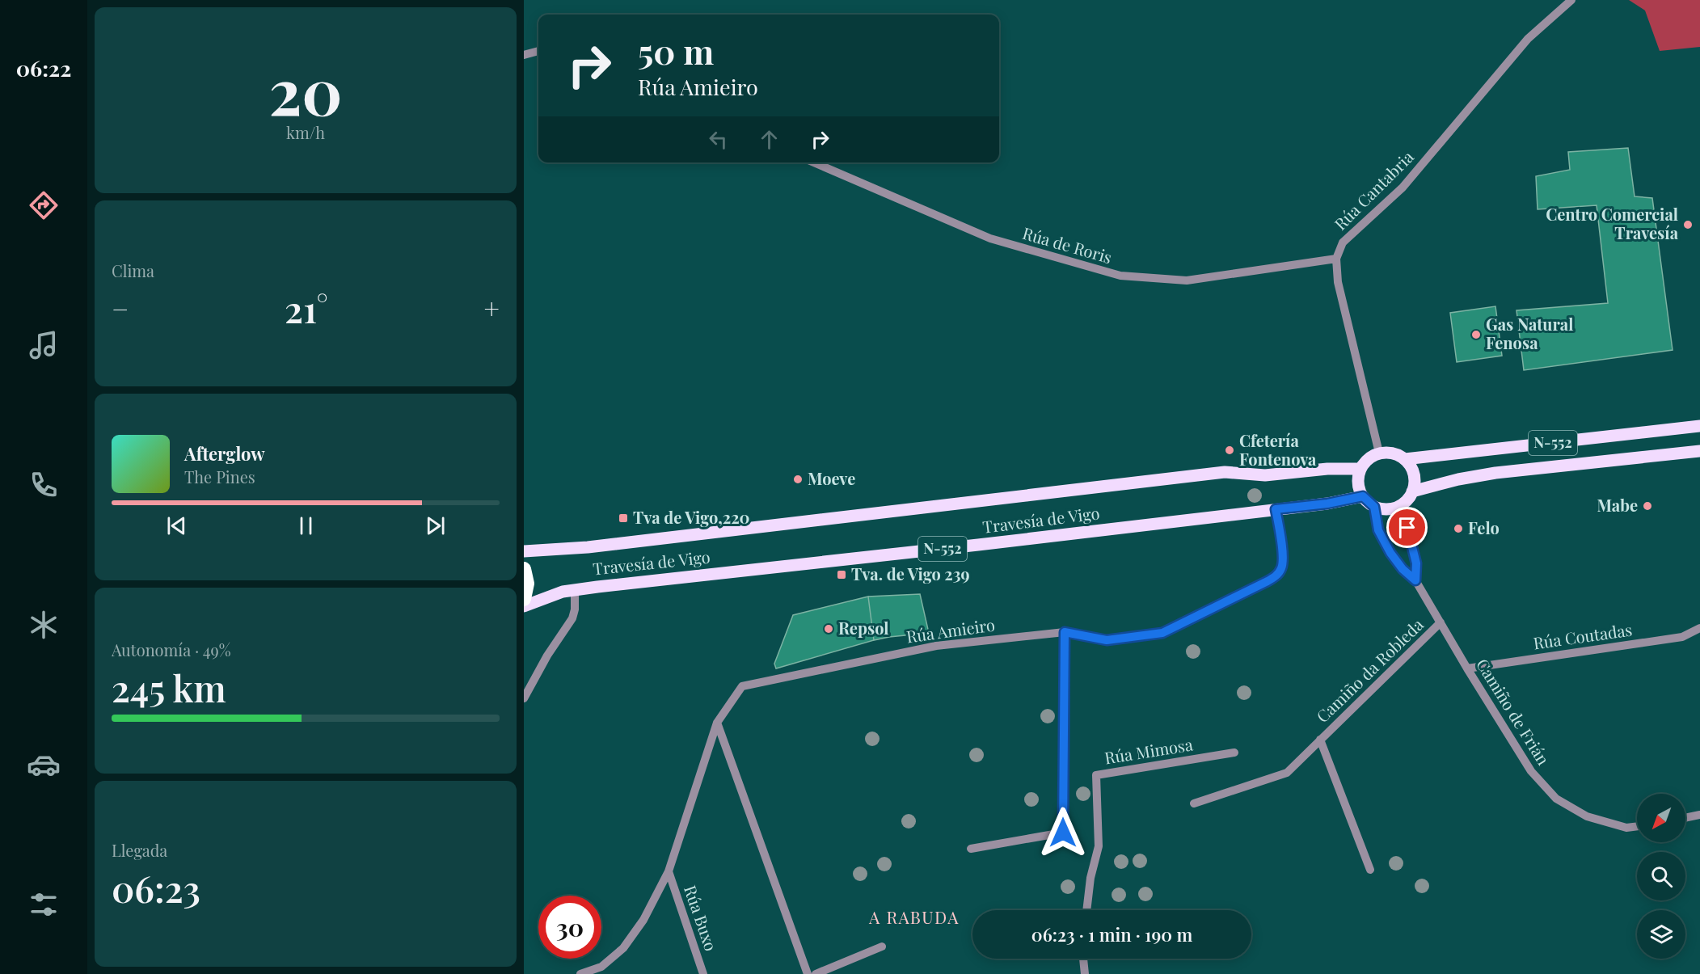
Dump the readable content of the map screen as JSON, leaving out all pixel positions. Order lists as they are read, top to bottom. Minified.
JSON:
{"streets":{"main road":["N-552","Travesía de Vigo"],"street":["Rúa Cantabria","Rúa de Roris","Rúa Amieiro","Rúa Coutadas","Camiño da Robleda","Camiño de Frián","Rúa Mimosa","Rúa Buxo"]},"crossings":[["Rúa Cantabria","Rúa de Roris"],["N-552","Travesía de Vigo"],["N-552","Camiño de Frián"],["Travesía de Vigo","Rúa Amieiro"],["Travesía de Vigo","Camiño de Frián"],["Rúa Amieiro","Rúa Buxo"],["Rúa Coutadas","Camiño de Frián"],["Camiño da Robleda","Camiño de Frián"]],"districts":["A RABUDA"],"places":{"other":["Centro Comercial Travesía","Gas Natural Fenosa","Cfetería Fontenova","Moeve","Mabe","Felo","Repsol"],"transit":["Tva de Vigo,220","Tva. de Vigo 239"]},"north":"bottom left","page":{"tabs":"06:22","tile":[["20","km/h"],"Clima",["Autonomía · 49%","245 km"],["Llegada","06:23"]],"turn":["50 m","Rúa Amieiro"],"heat":["−","21°","+"],"song":["Afterglow","The Pines"],"limit":"30","trip":"06:23 · 1 min · 190 m"}}
